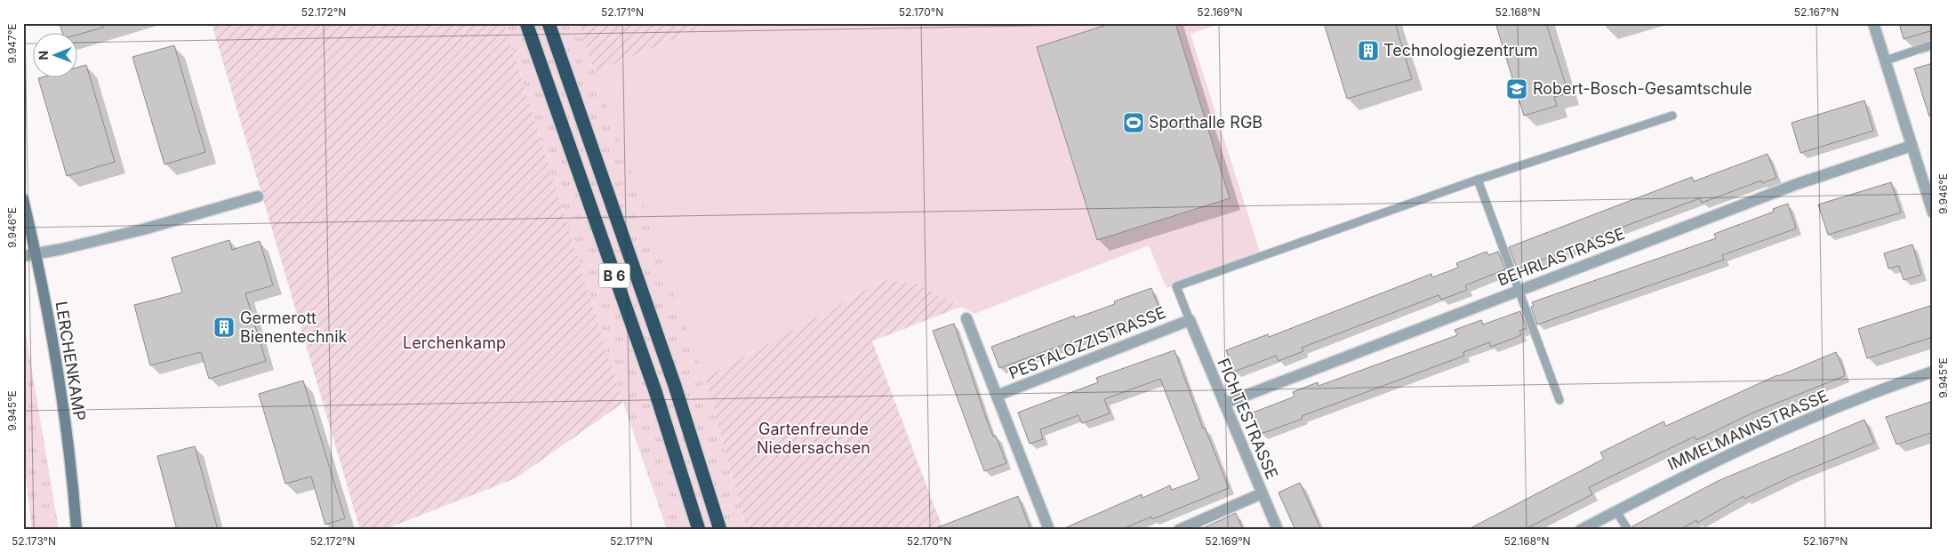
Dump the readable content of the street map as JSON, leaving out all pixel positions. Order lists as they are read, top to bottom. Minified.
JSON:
{"streets":{"highway":["B 6"],"street":["BEHRLASTRASSE","PESTALOZZISTRASSE","LERCHENKAMP","FICHTESTRASSE","IMMELMANNSTRASSE"]},"crossings":[["BEHRLASTRASSE","FICHTESTRASSE"],["PESTALOZZISTRASSE","FICHTESTRASSE"]],"parks":["Lerchenkamp","Gartenfreunde Niedersachsen"],"places":{"building":["Technologiezentrum","Germerott Bienentechnik"],"school or university":["Robert-Bosch-Gesamtschule"],"sports":["Sporthalle RGB"]},"north":"left","coordinates":["52.172°N","52.171°N","52.170°N","52.169°N","52.168°N","52.167°N","9.947°E","9.946°E","9.945°E","52.173°N"]}
